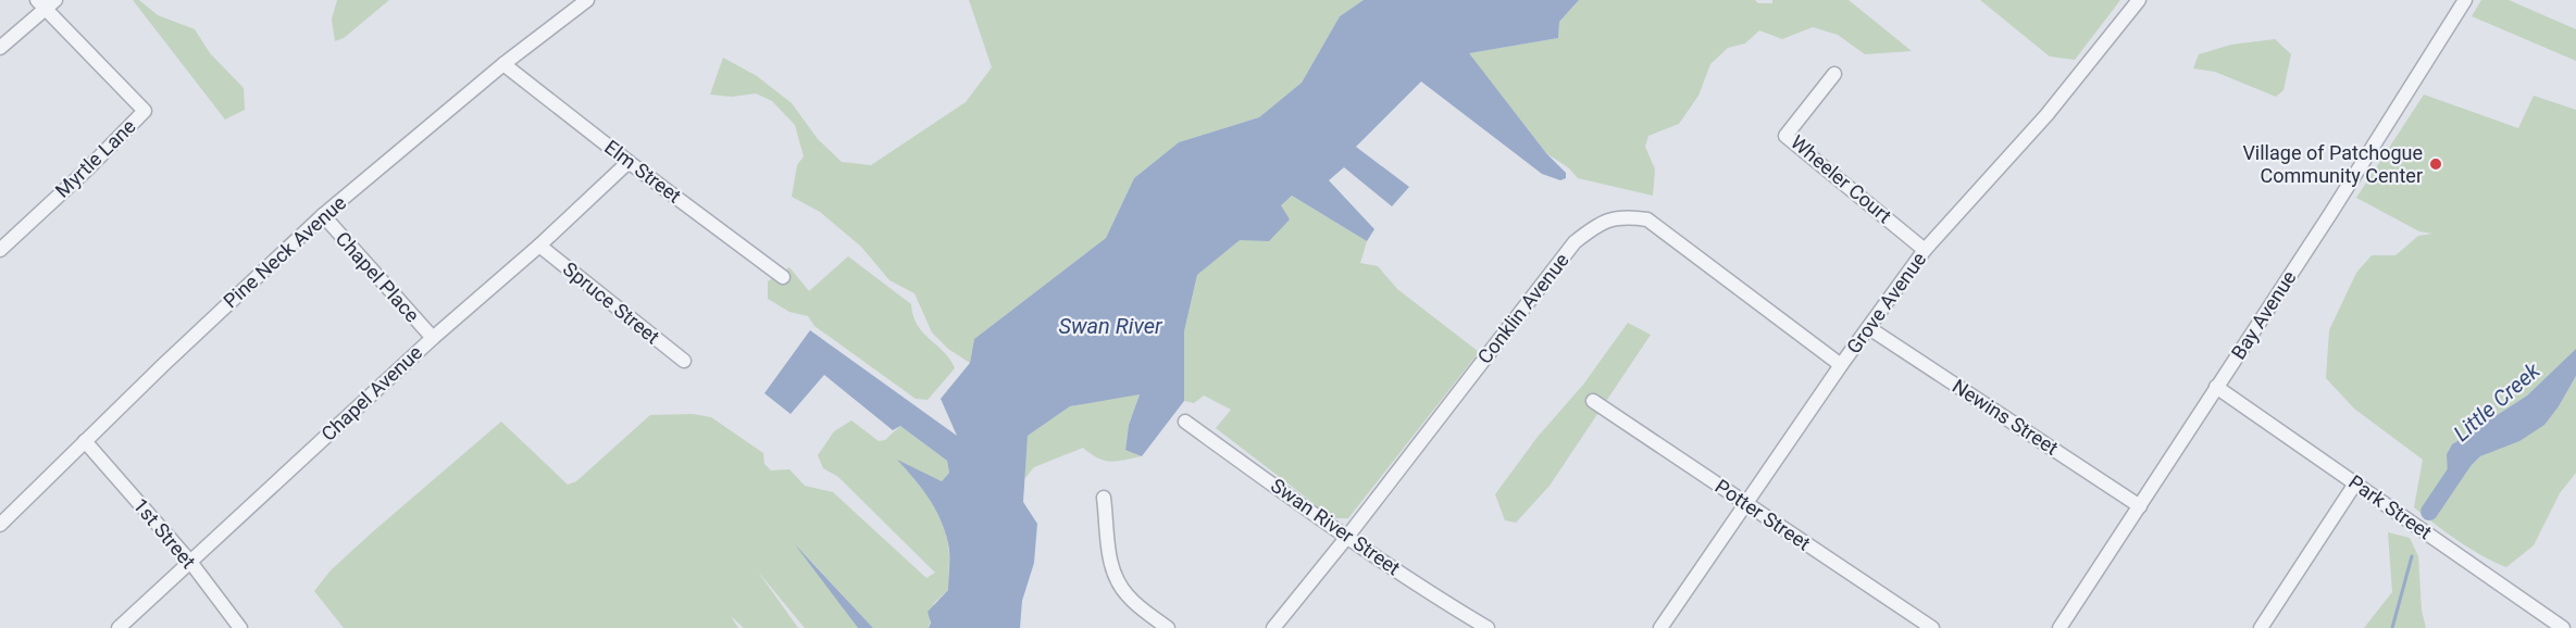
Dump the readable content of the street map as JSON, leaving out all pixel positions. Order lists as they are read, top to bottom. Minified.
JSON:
{"streets":{"street":["Myrtle Lane","Elm Street","Wheeler Court","Pine Neck Avenue","Chapel Place","Spruce Street","Grove Avenue","Conklin Avenue","Bay Avenue","Chapel Avenue","Newins Street","Park Street","Potter Street","Swan River Street","1st Street"]},"crossings":[["Elm Street","Pine Neck Avenue"],["Elm Street","Chapel Avenue"],["Wheeler Court","Grove Avenue"],["Pine Neck Avenue","Chapel Place"],["Pine Neck Avenue","1st Street"],["Chapel Place","Chapel Avenue"],["Spruce Street","Chapel Avenue"],["Grove Avenue","Conklin Avenue"],["Grove Avenue","Newins Street"],["Grove Avenue","Potter Street"],["Conklin Avenue","Swan River Street"],["Bay Avenue","Newins Street"],["Bay Avenue","Park Street"],["Chapel Avenue","1st Street"]],"water":["Swan River","Little Creek"],"places":["Village of Patchogue Community Center"]}
